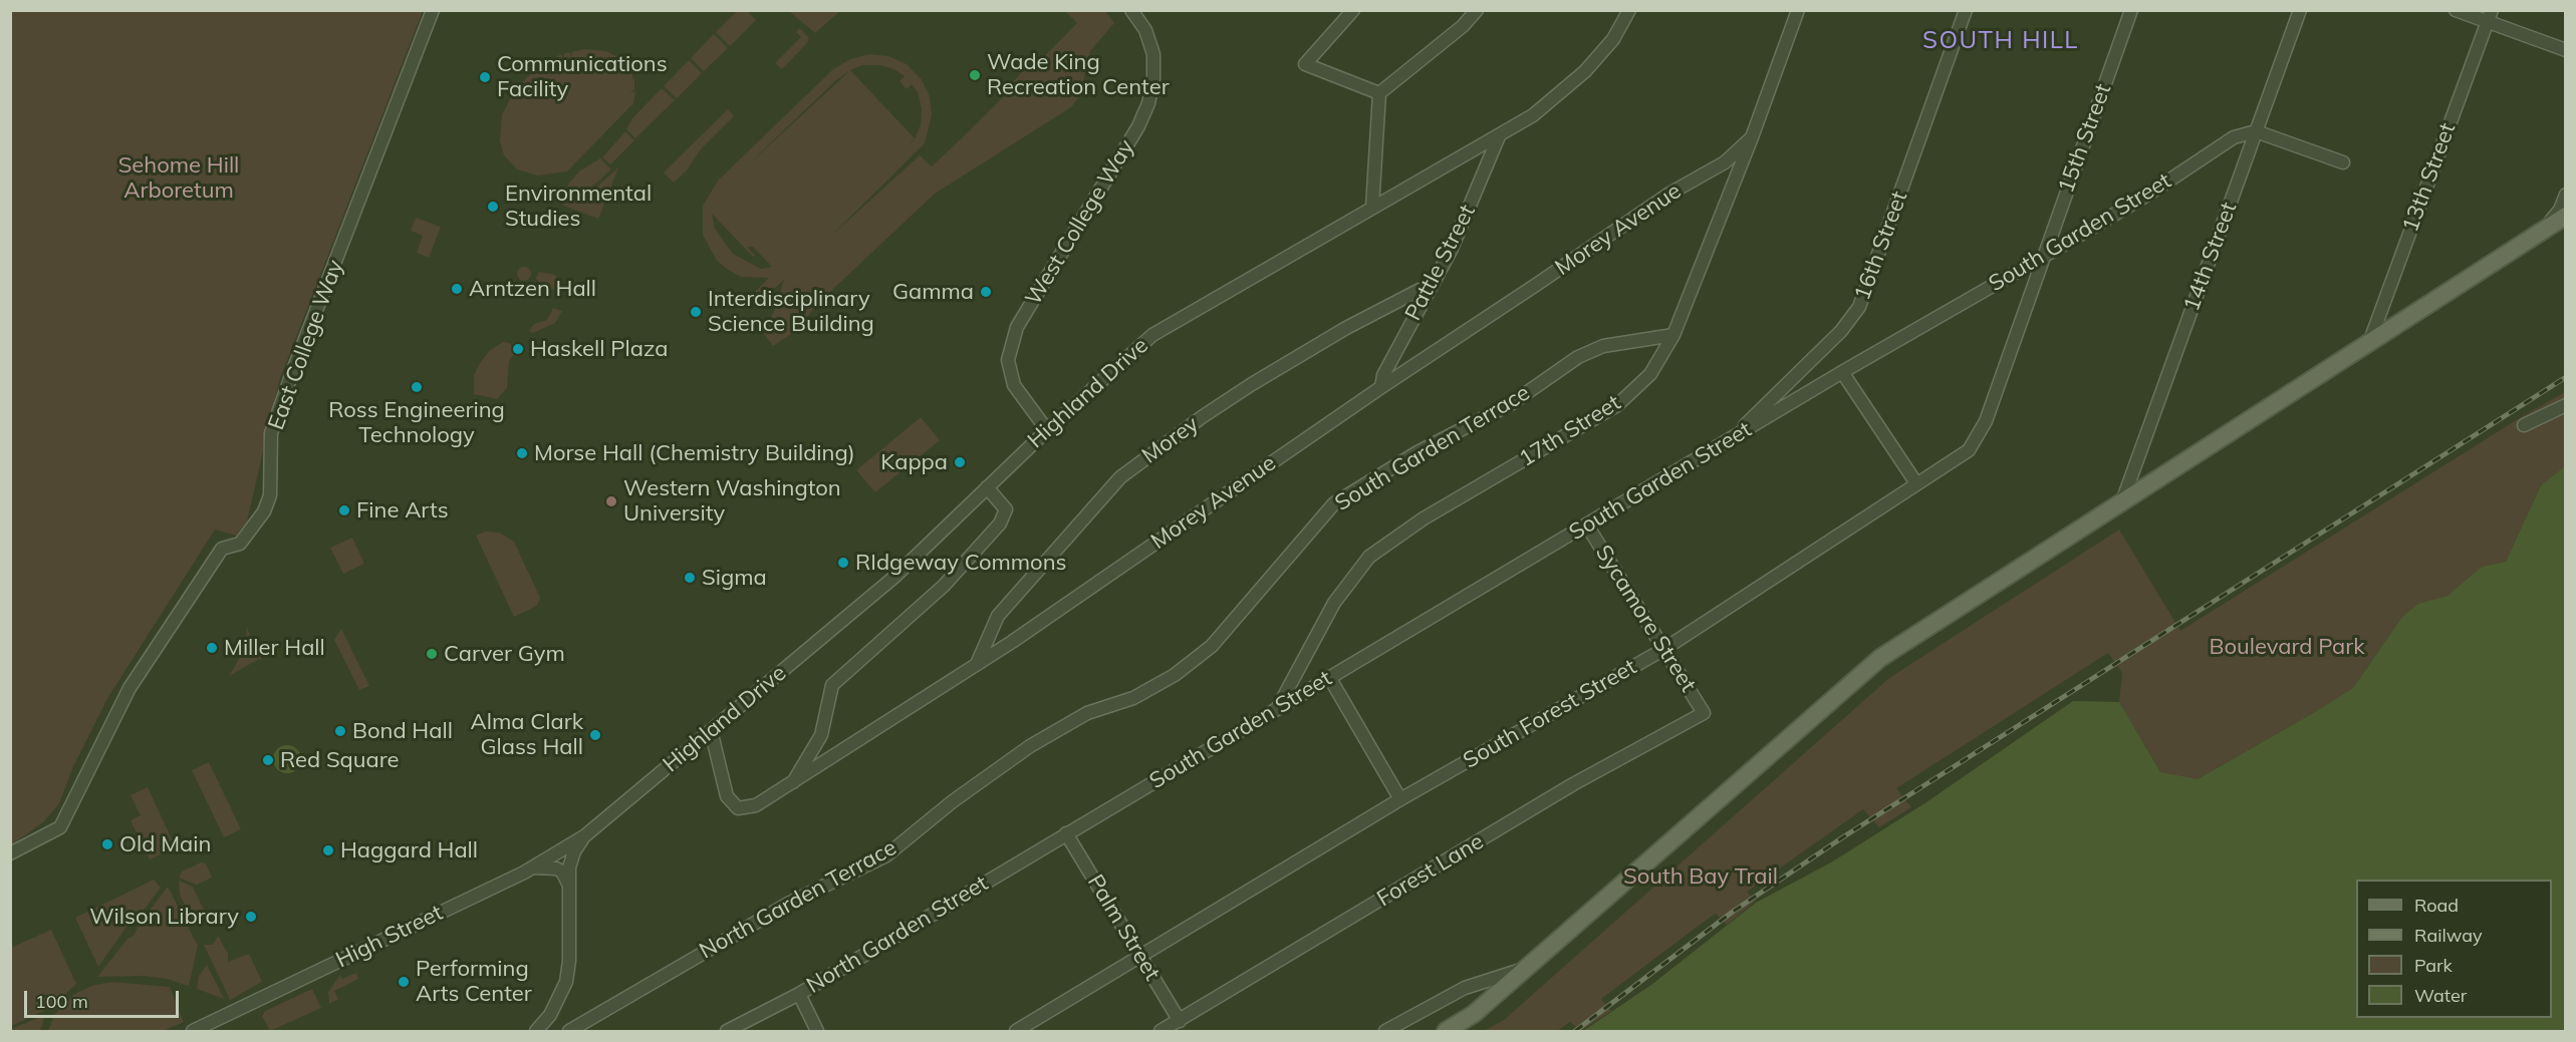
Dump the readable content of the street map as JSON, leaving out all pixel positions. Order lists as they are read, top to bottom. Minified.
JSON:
{"streets":{"street":["15th Street","13th Street","West College Way","Morey Avenue","South Garden Street","16th Street","14th Street","Pattle Street","East College Way","Highland Drive","17th Street","Morey","South Garden Terrace","Sycamore Street","South Forest Street","Forest Lane","North Garden Terrace","Palm Street","North Garden Street","High Street"]},"crossings":[["15th Street","South Garden Street"],["15th Street","South Forest Street"],["West College Way","Highland Drive"],["Morey Avenue","Pattle Street"],["Morey Avenue","Highland Drive"],["Morey Avenue","17th Street"],["Morey Avenue","Morey"],["South Garden Street","16th Street"],["South Garden Street","14th Street"],["South Garden Street","17th Street"],["South Garden Street","Sycamore Street"],["South Garden Street","Palm Street"],["South Garden Street","North Garden Street"],["Pattle Street","Highland Drive"],["Pattle Street","Morey"],["Highland Drive","High Street"],["17th Street","South Garden Terrace"],["South Garden Terrace","North Garden Terrace"],["Sycamore Street","South Forest Street"],["Sycamore Street","Forest Lane"],["South Forest Street","Palm Street"],["Forest Lane","Palm Street"],["Palm Street","North Garden Street"]],"districts":["SOUTH HILL"],"parks":["Sehome Hill Arboretum","Boulevard Park","South Bay Trail"],"places":["Wade King Recreation Center","Communications Facility","Environmental Studies","Arntzen Hall","Gamma","Interdisciplinary Science Building","Haskell Plaza","Ross Engineering Technology","Morse Hall (Chemistry Building)","Kappa","Western Washington University","Fine Arts","RIdgeway Commons","Sigma","Miller Hall","Carver Gym","Bond Hall","Alma Clark Glass Hall","Red Square","Old Main","Haggard Hall","Wilson Library","Performing Arts Center"],"legend":["Road","Railway","Park","Water"],"scale_bar":"100 m"}
